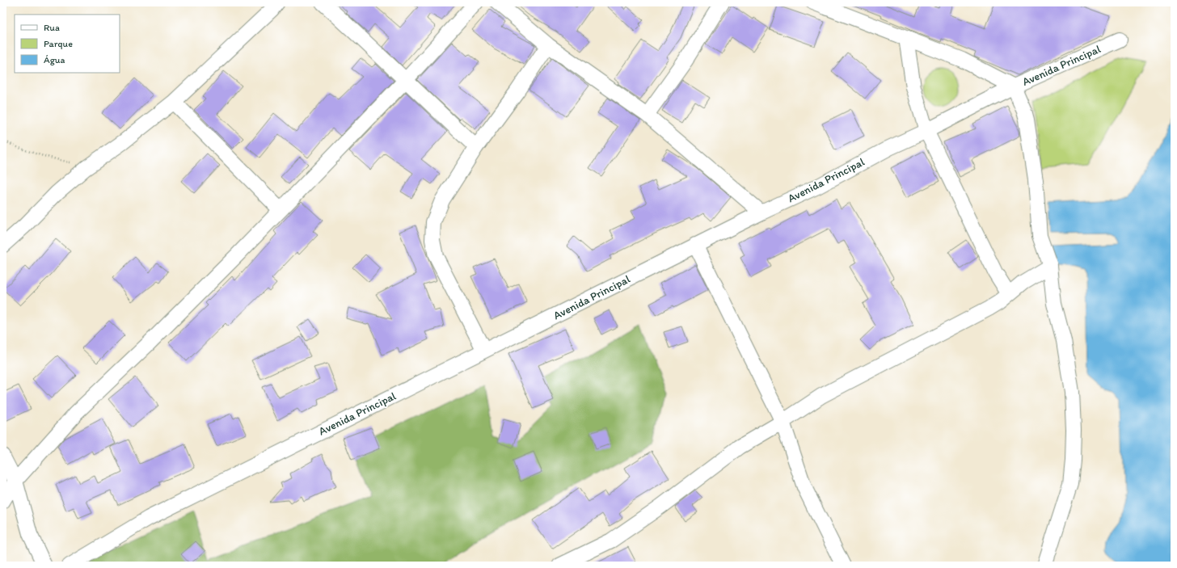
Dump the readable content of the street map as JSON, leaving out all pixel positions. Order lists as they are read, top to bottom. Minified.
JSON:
{"streets":{"street":["Avenida Principal"]},"legend":["Rua","Parque","Água"]}
